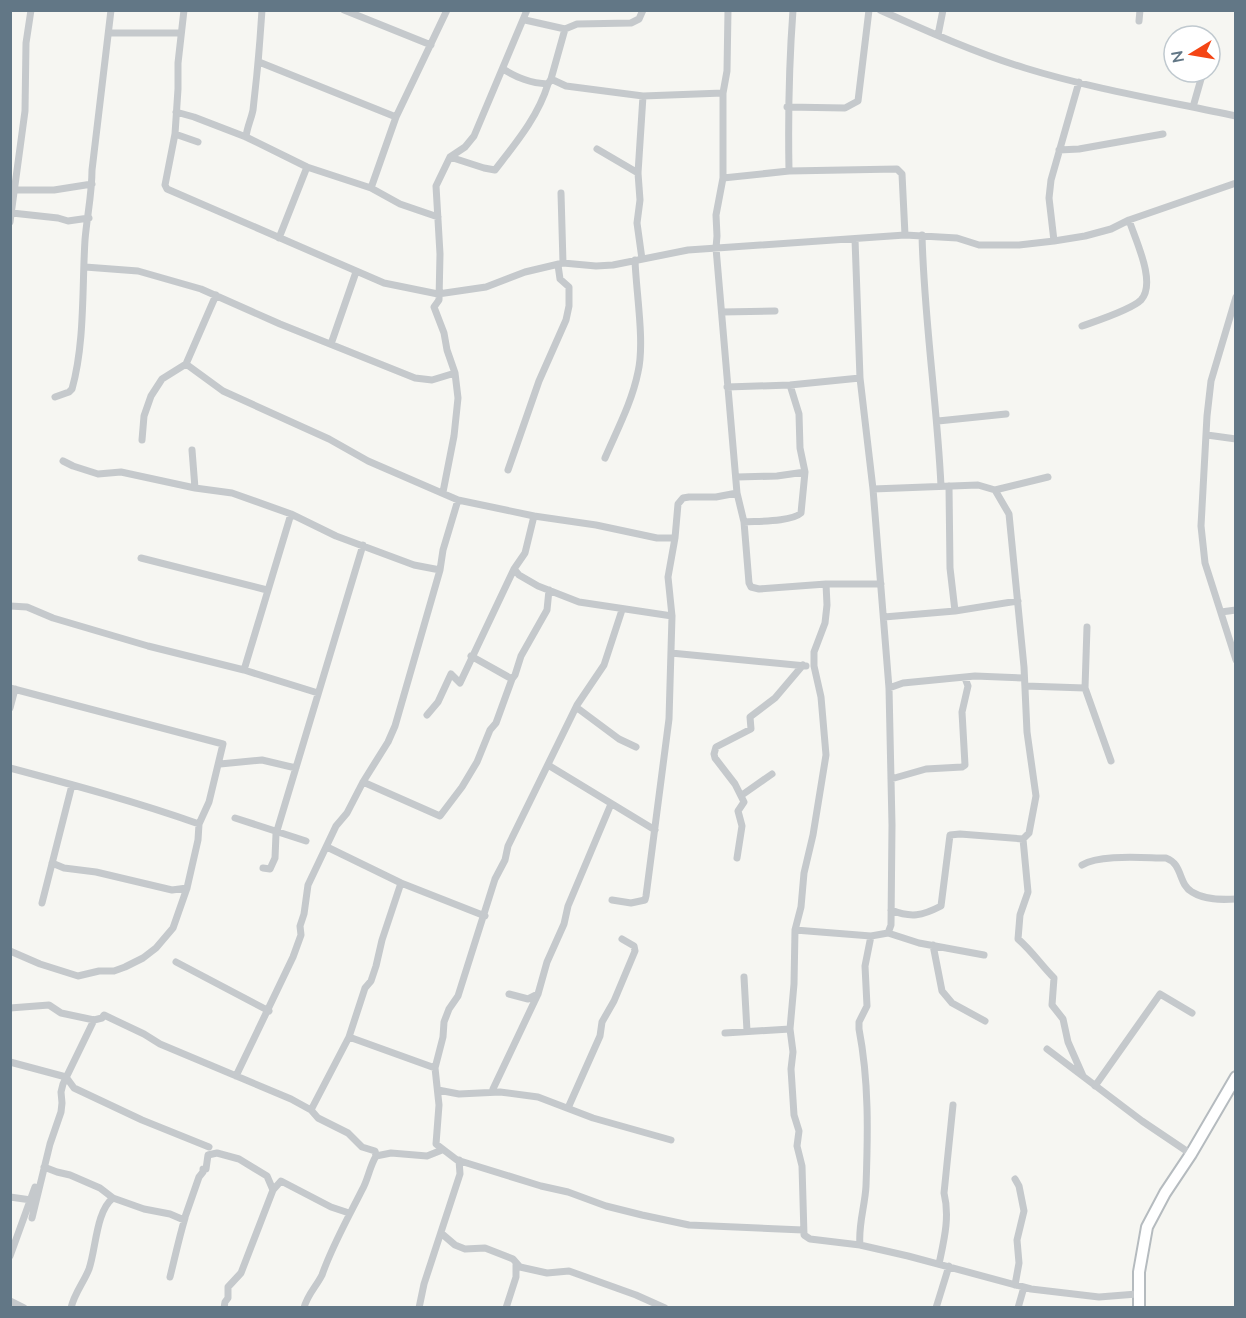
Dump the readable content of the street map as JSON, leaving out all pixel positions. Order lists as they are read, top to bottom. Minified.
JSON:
{"north":"left"}
